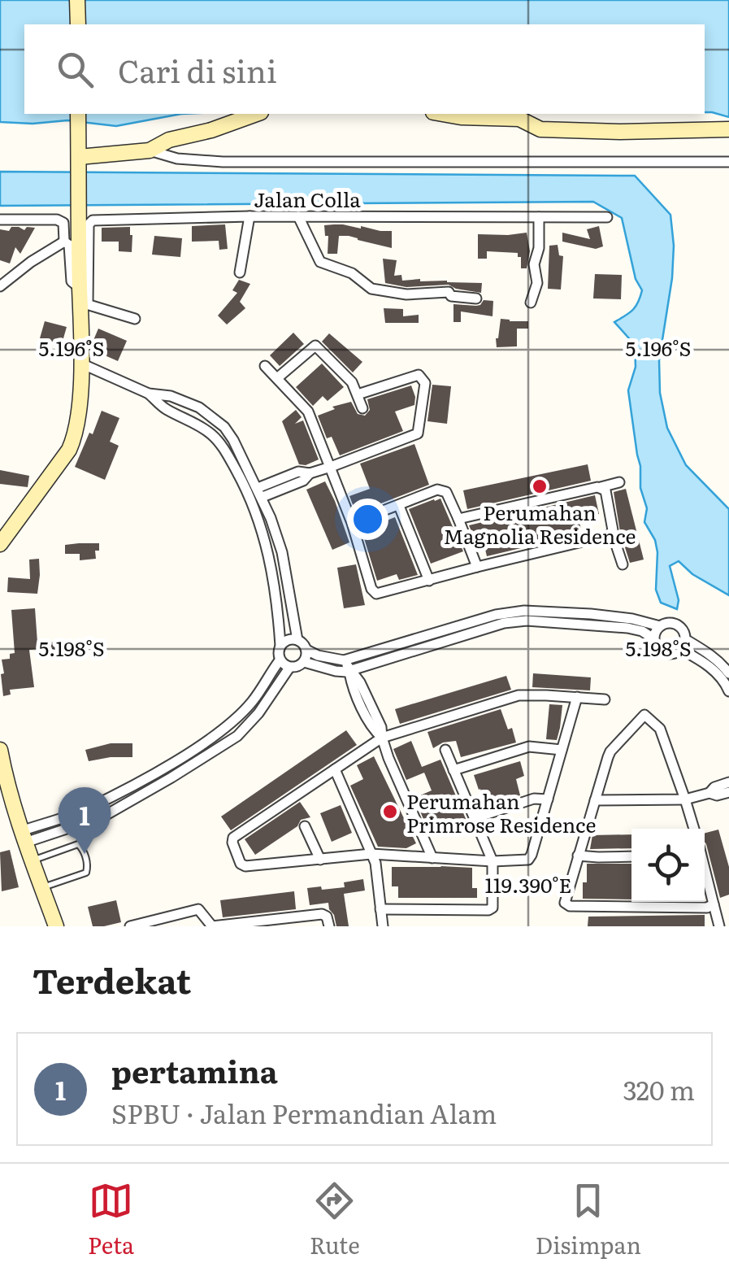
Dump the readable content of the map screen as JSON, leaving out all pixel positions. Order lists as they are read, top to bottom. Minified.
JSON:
{"streets":{"street":["Jalan Colla"]},"places":["Perumahan Magnolia Residence","Perumahan Primrose Residence"],"page":{"search":"Cari di sini","pins":"1","heading":"Terdekat","list":[{"mark":"1","name":"pertamina","note":"SPBU · Jalan Permandian Alam","value":"320 m"}],"nav":["Peta","Rute","Disimpan"]},"coordinates":["5.196°S","5.198°S","119.390°E"]}
